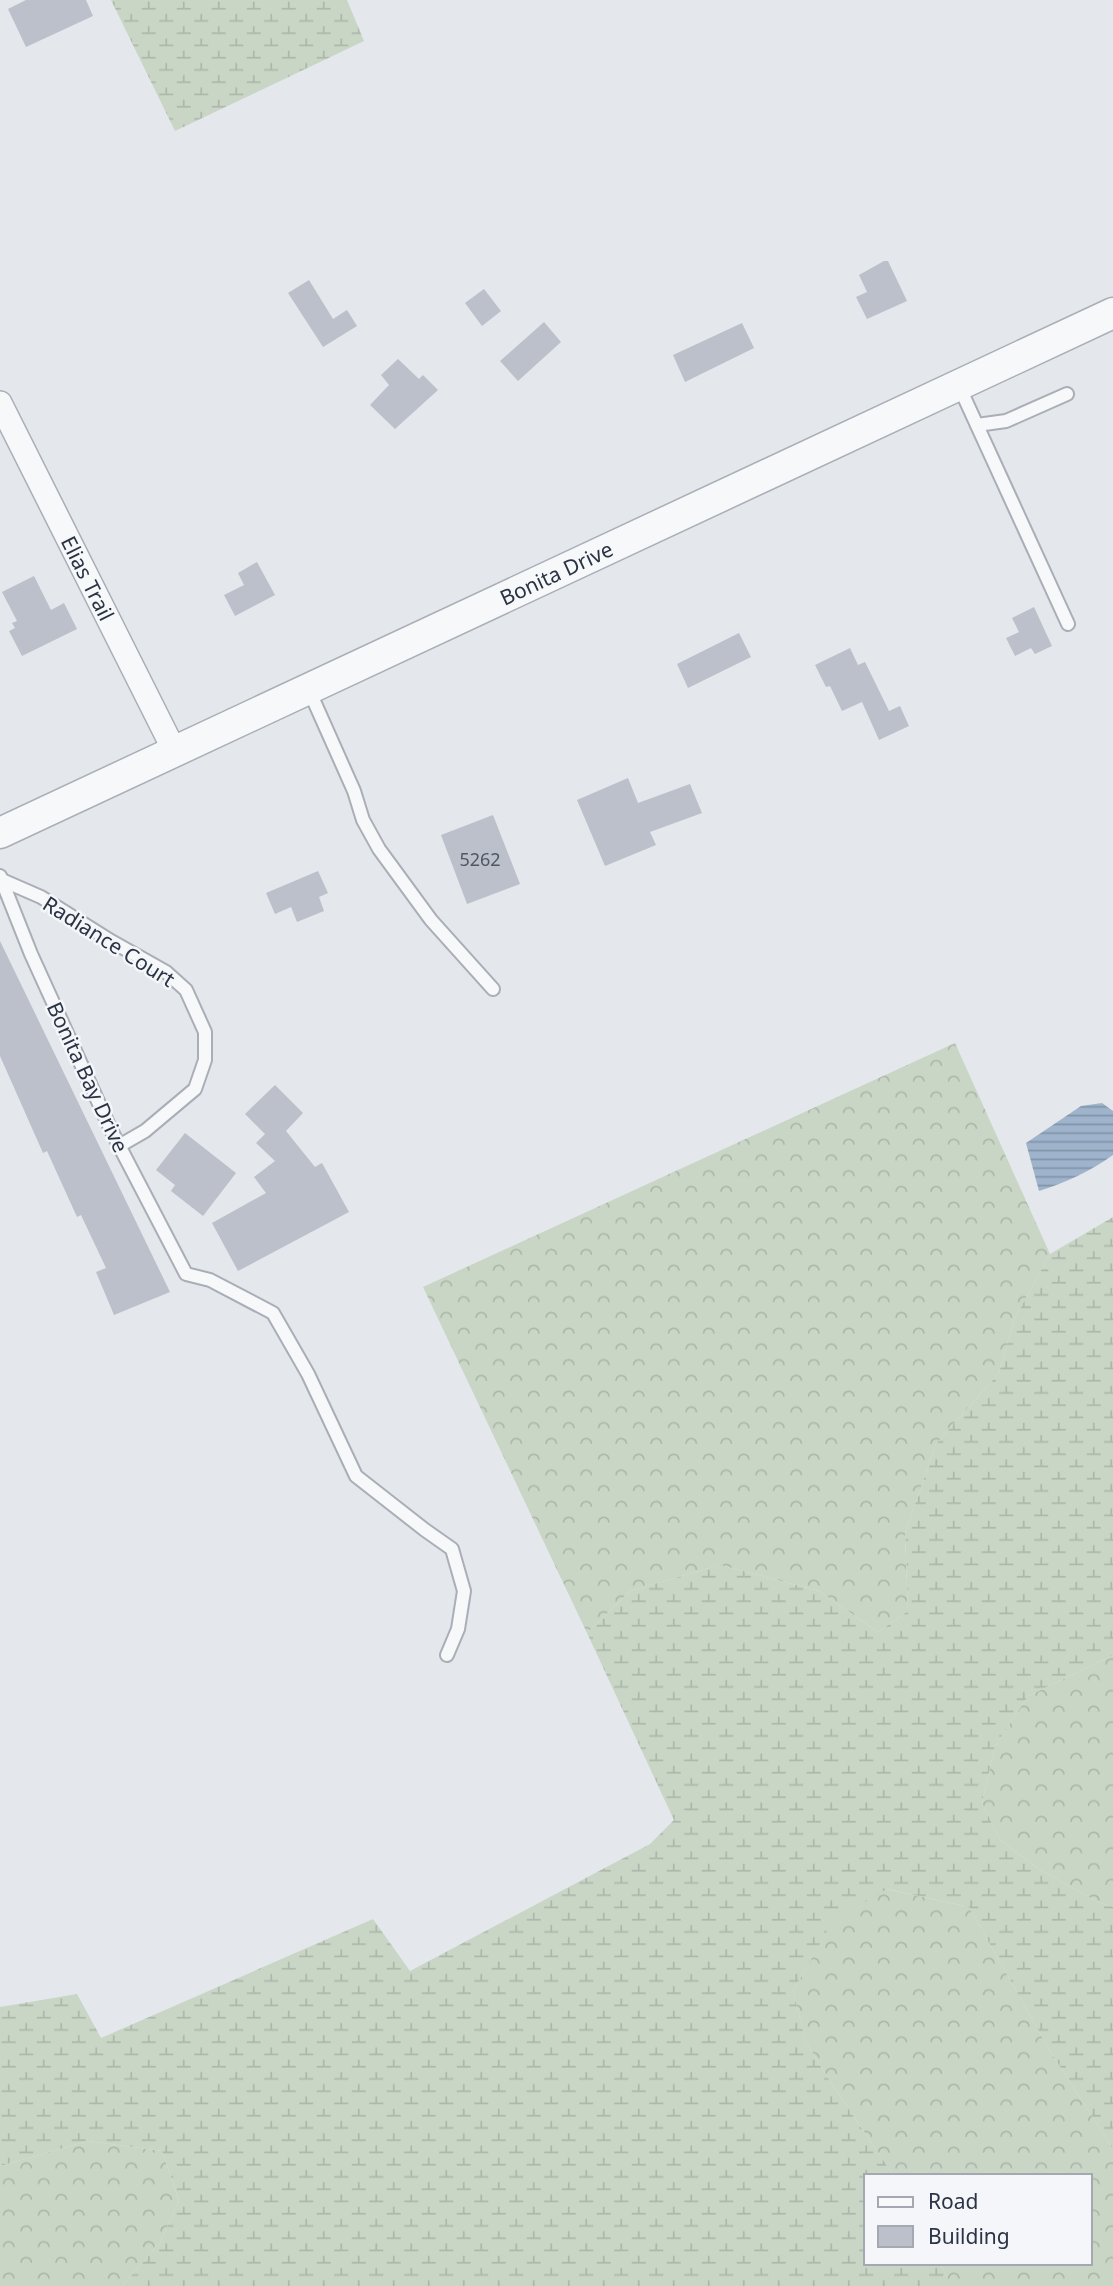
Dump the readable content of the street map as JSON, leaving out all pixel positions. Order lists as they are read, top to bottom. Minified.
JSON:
{"streets":{"street":["Bonita Drive","Elias Trail"],"lane":["Radiance Court","Bonita Bay Drive"]},"crossings":[["Bonita Drive","Elias Trail"],["Radiance Court","Bonita Bay Drive"]],"house_numbers":["5262"],"legend":["Road","Building"]}
